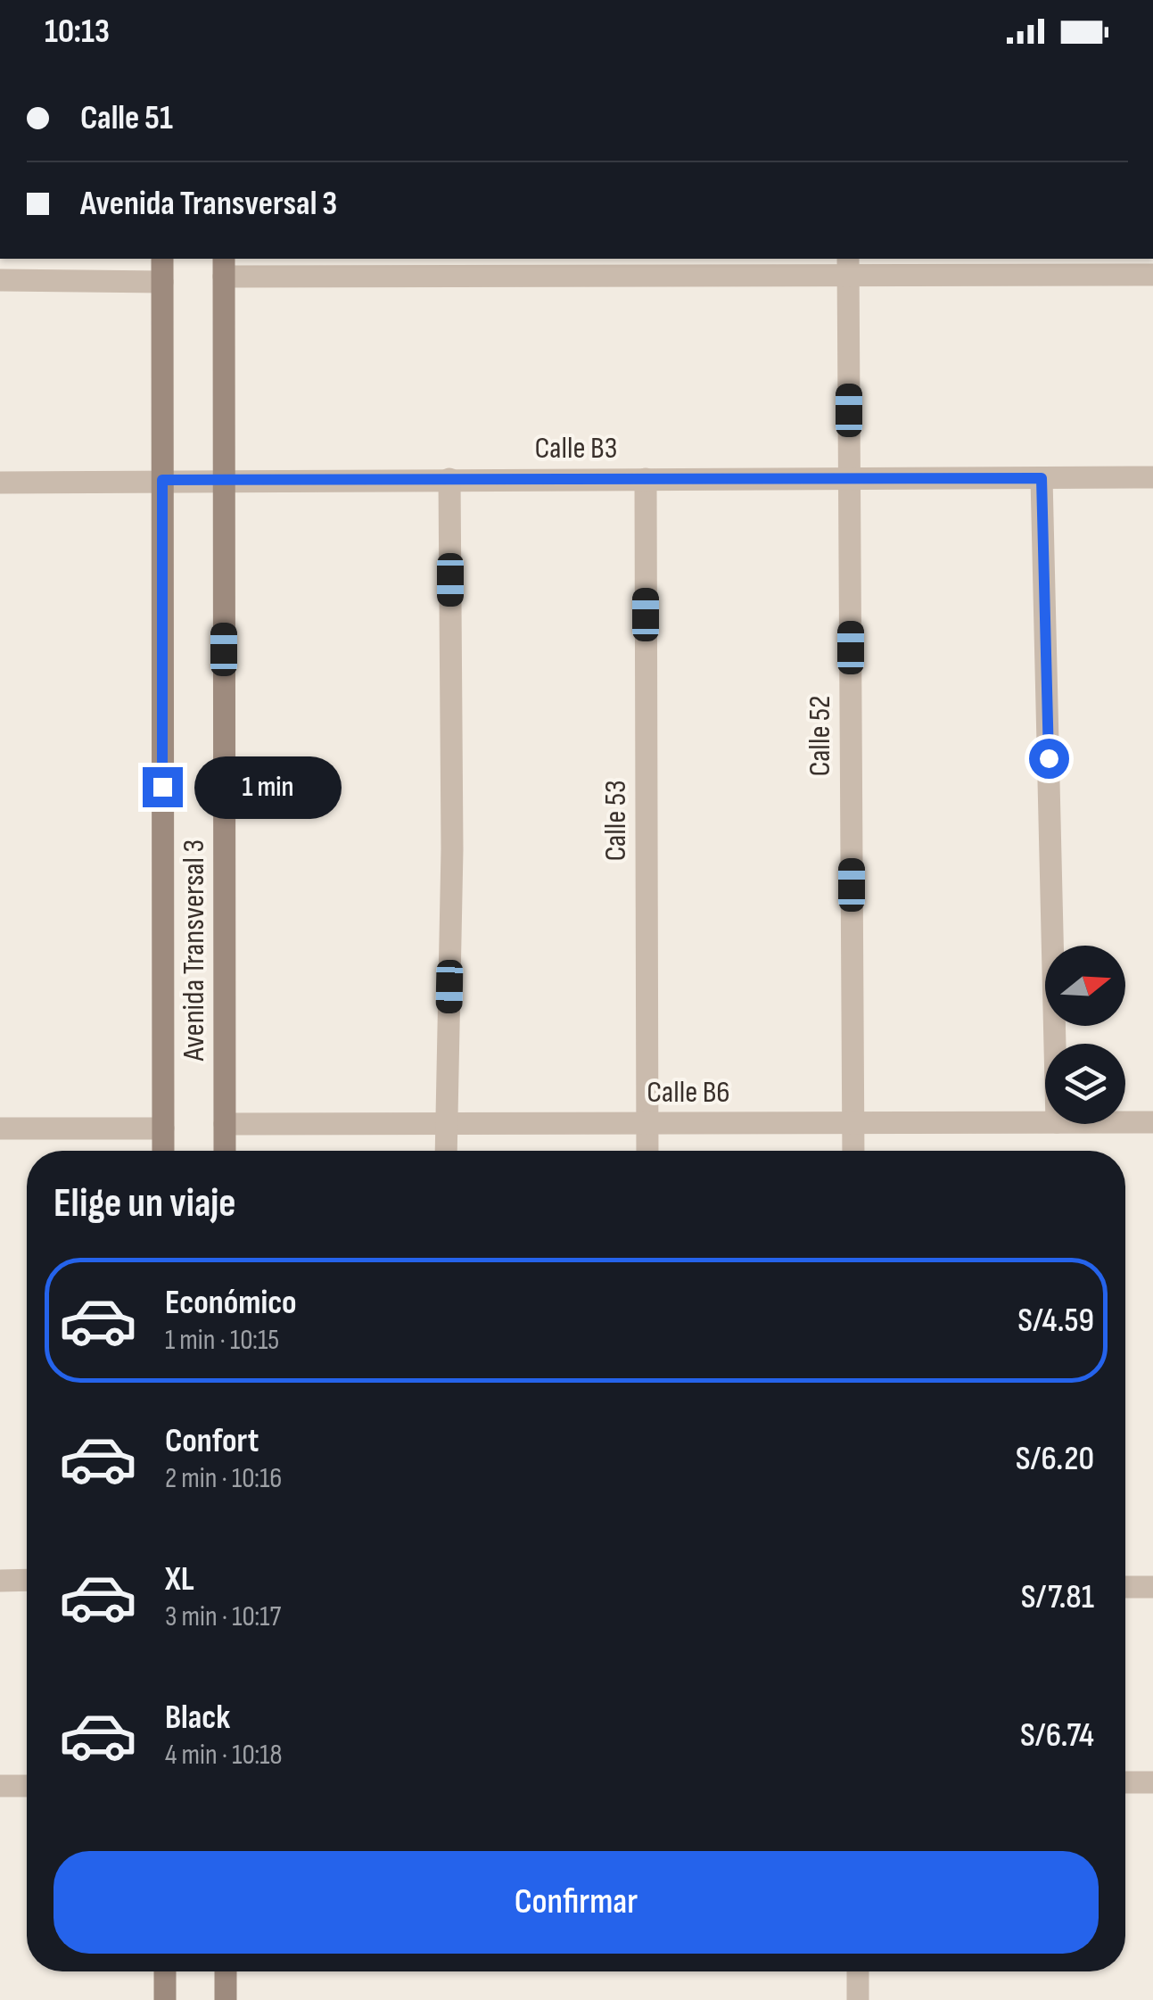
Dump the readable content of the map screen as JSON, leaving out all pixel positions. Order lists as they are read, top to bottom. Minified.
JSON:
{"streets":{"street":["Calle B3","Calle 52","Calle 53","Avenida Transversal 3","Calle B6"]},"crossings":[["Calle B3","Calle 52"],["Calle B3","Calle 53"],["Calle B3","Avenida Transversal 3"],["Calle 52","Calle B6"],["Calle 53","Calle B6"],["Avenida Transversal 3","Calle B6"]],"north":"right","page":{"status":"10:13","banner":["Calle 51","Avenida Transversal 3"],"bubble":"1 min","heading":"Elige un viaje","list":[{"name":"Económico","note":"1 min · 10:15","value":"S/4.59"},{"name":"Confort","note":"2 min · 10:16","value":"S/6.20"},{"name":"XL","note":"3 min · 10:17","value":"S/7.81"},{"name":"Black","note":"4 min · 10:18","value":"S/6.74"}],"buttons":"Confirmar"}}
